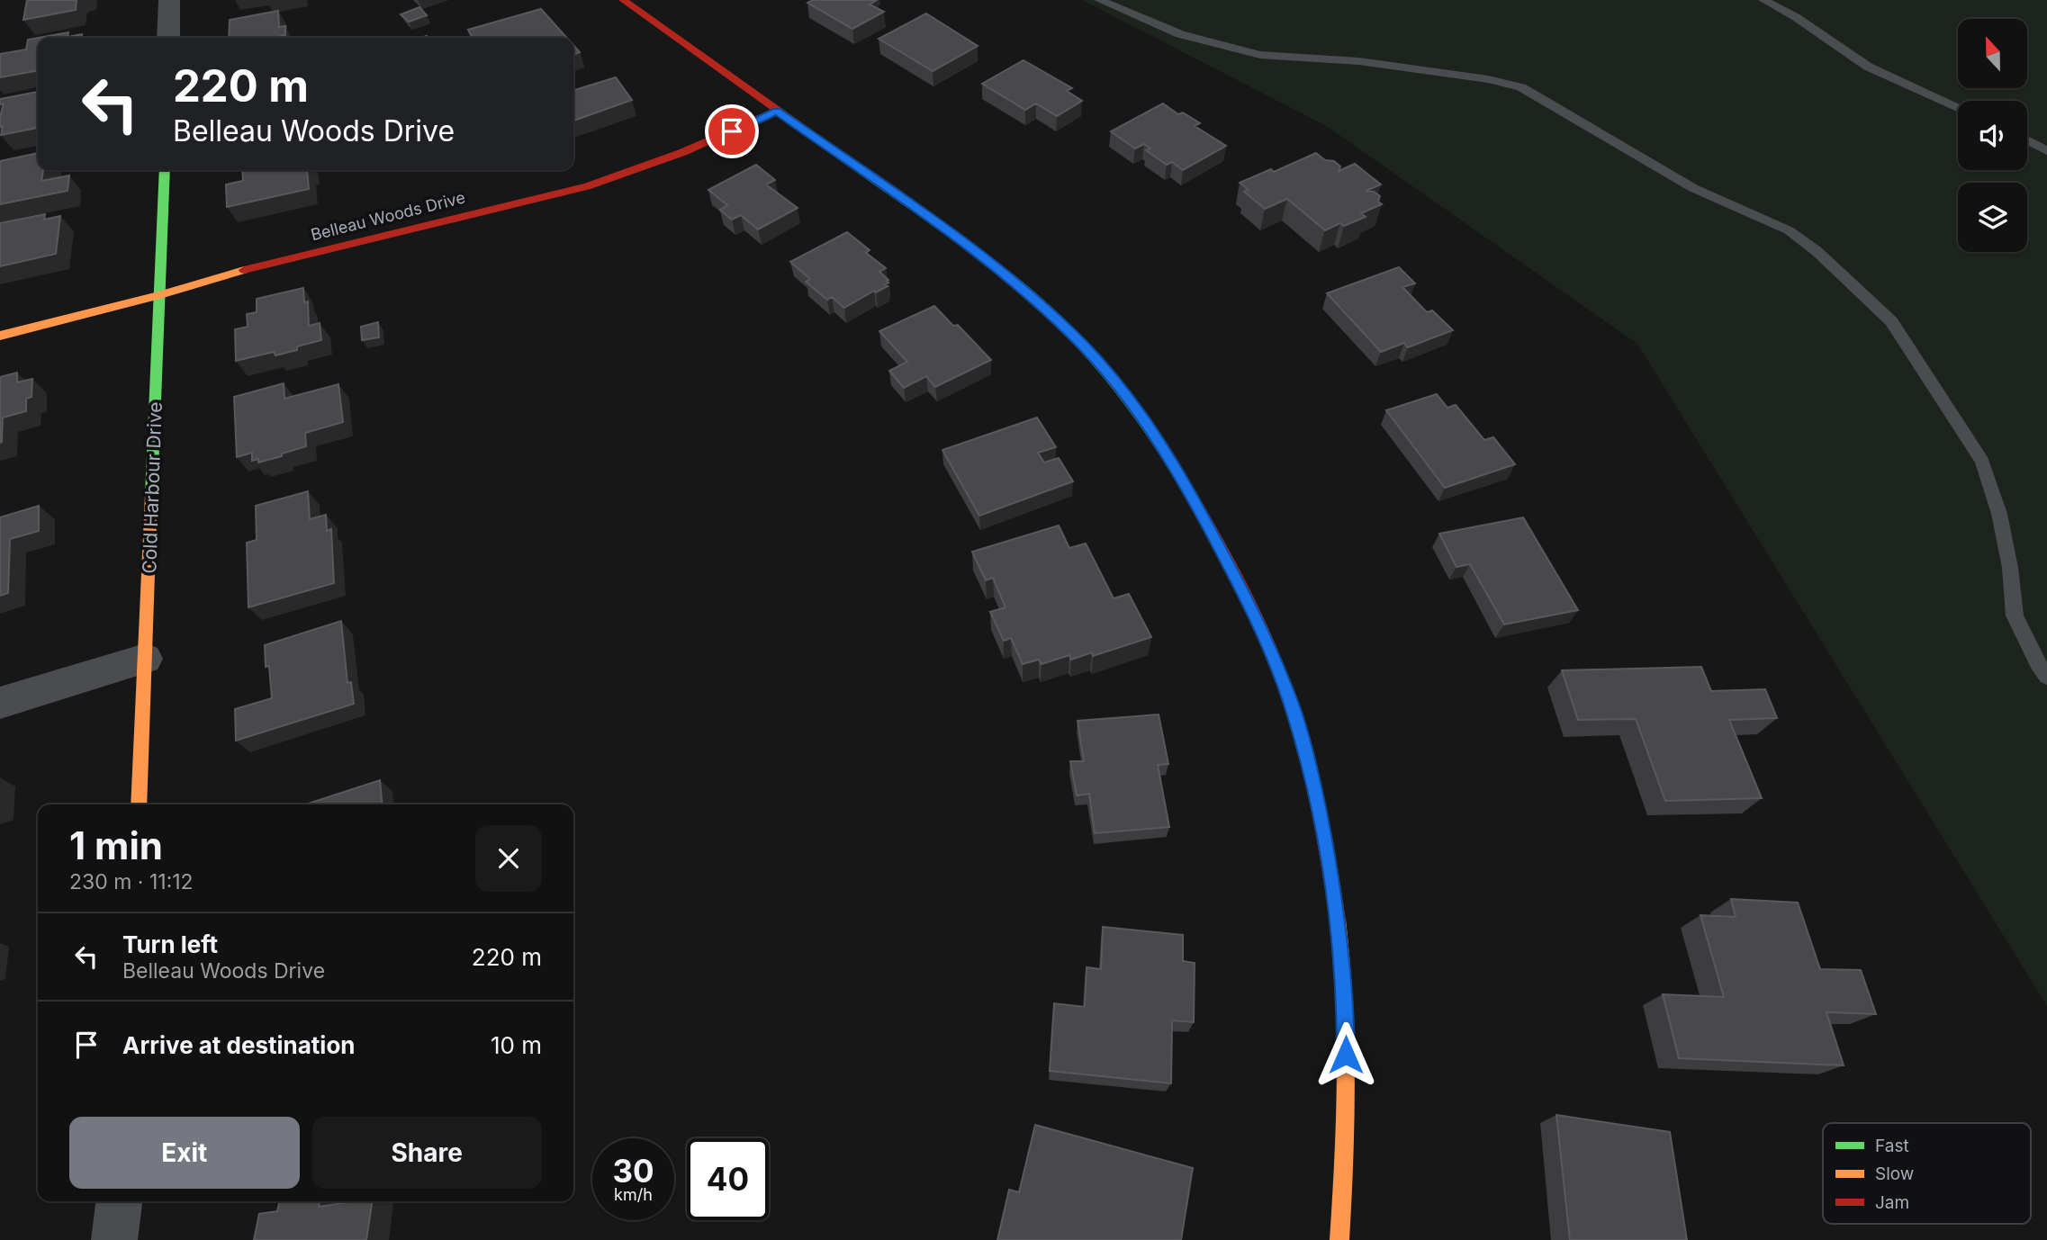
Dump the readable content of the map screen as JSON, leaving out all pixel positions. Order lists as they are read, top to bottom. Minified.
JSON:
{"streets":{"street":["Belleau Woods Drive","Cold Harbour Drive"]},"crossings":[["Belleau Woods Drive","Cold Harbour Drive"]],"legend":["Fast","Slow","Jam"],"north":"top","page":{"turn":["220 m","Belleau Woods Drive"],"heading":["1 min","230 m · 11:12"],"list":[{"name":"Turn left","note":"Belleau Woods Drive","value":"220 m"},{"name":"Arrive at destination","value":"10 m"}],"buttons":["Exit","Share"],"speed":"30 km/h","limit":"40"}}
